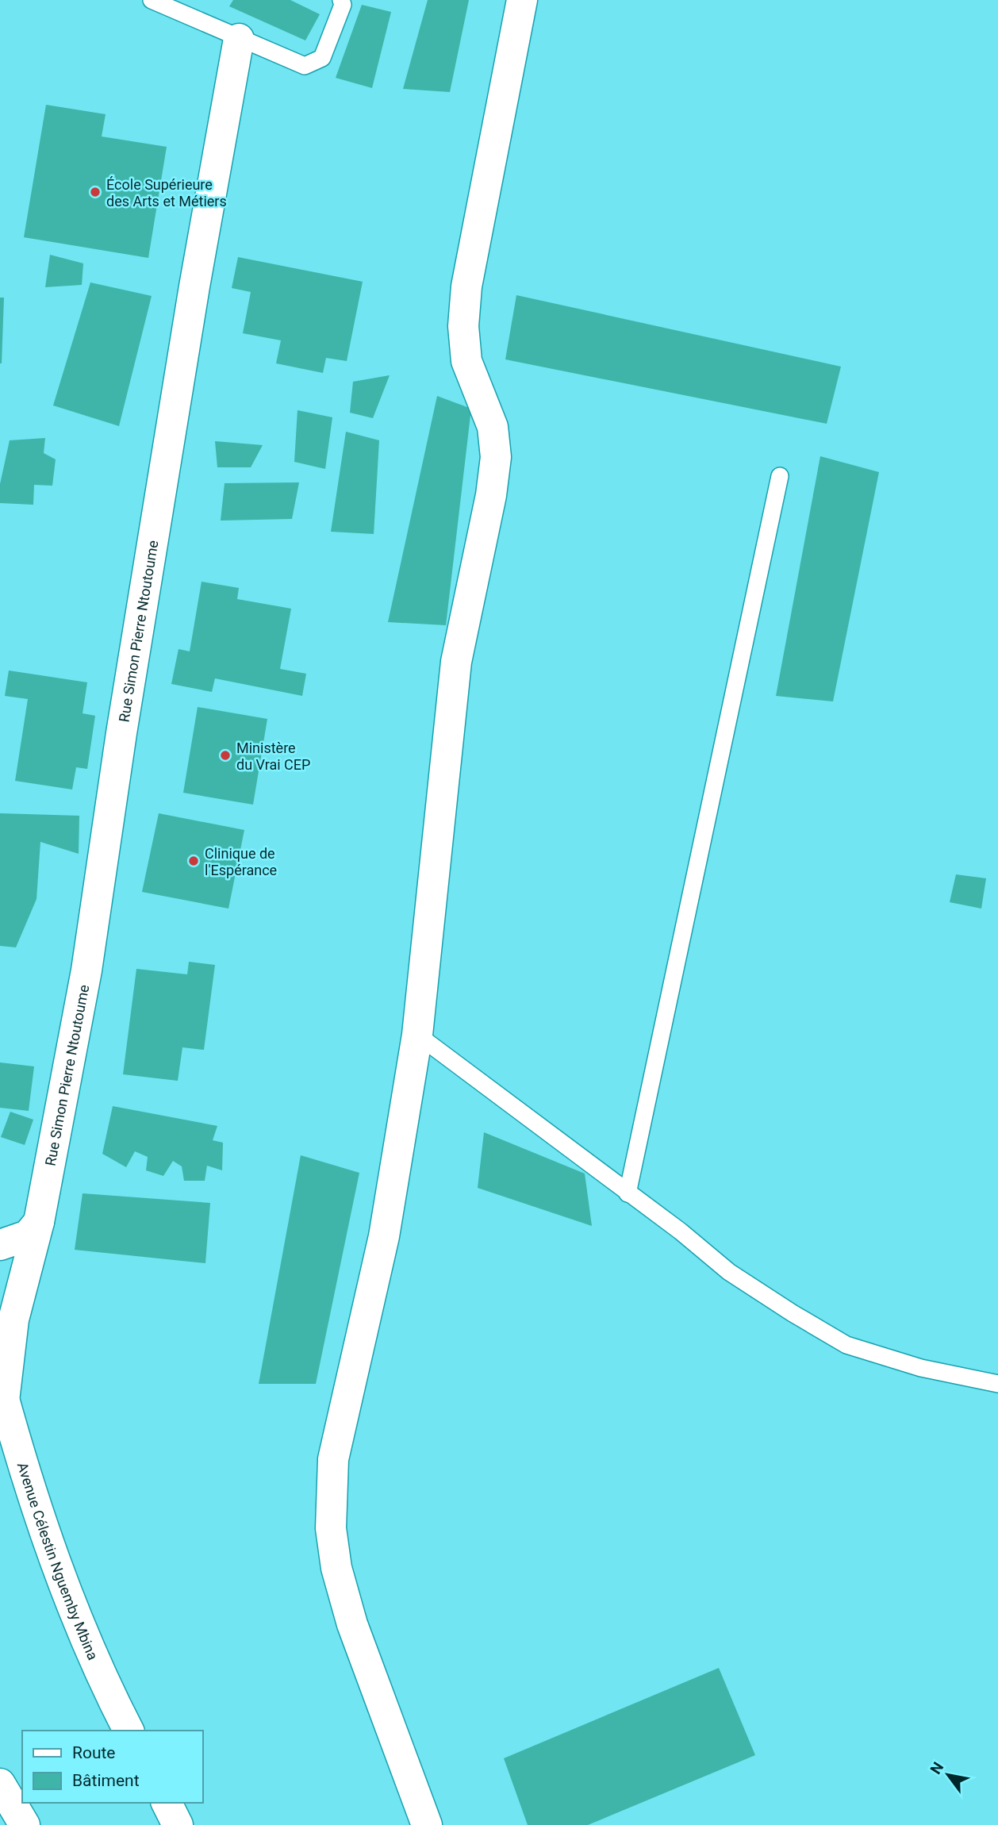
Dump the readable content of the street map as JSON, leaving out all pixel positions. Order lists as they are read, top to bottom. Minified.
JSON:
{"streets":{"main road":["Rue Simon Pierre Ntoutoume","Avenue Célestin Nguemby Mbina"]},"crossings":[["Rue Simon Pierre Ntoutoume","Avenue Célestin Nguemby Mbina"]],"places":["École Supérieure des Arts et Métiers","Ministère du Vrai CEP","Clinique de l'Espérance"],"legend":["Route","Bâtiment"],"north":"top left"}
